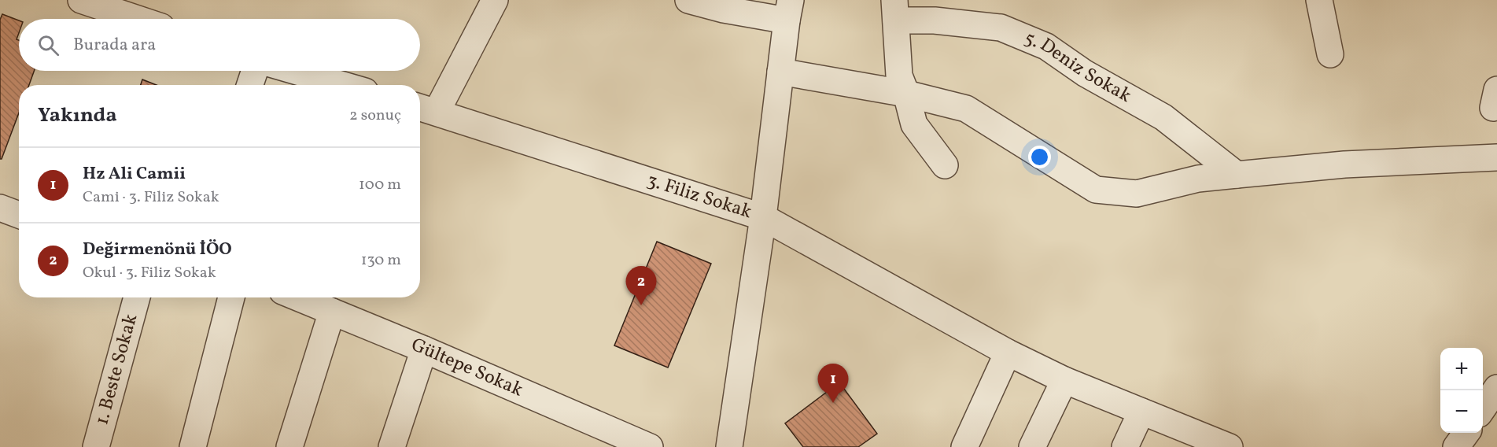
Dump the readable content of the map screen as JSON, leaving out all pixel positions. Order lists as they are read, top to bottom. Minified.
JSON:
{"streets":{"street":["5. Deniz Sokak","3. Filiz Sokak","Gültepe Sokak","1. Beste Sokak"]},"page":{"search":"Burada ara","heading":["Yakında","2 sonuç"],"list":[{"mark":"1","name":"Hz Ali Camii","note":"Cami · 3. Filiz Sokak","value":"100 m"},{"mark":"2","name":"Değirmenönü İÖO","note":"Okul · 3. Filiz Sokak","value":"130 m"}],"pins":["2","1"],"map_buttons":["+","−"]}}
